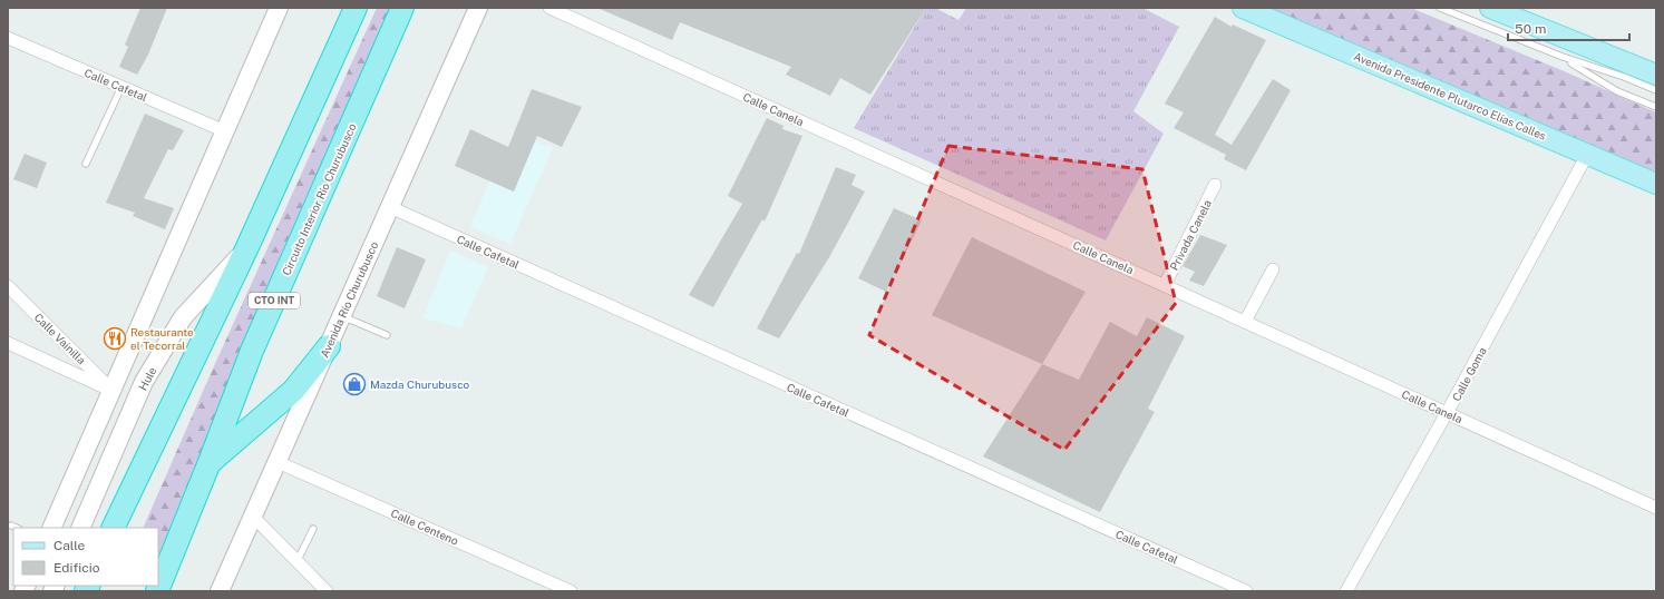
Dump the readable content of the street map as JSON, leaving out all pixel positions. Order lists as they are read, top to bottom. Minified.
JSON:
{"streets":{"highway":["Circuito Interior Río Churubusco","CTO INT"],"main road":["Avenida Presidente Plutarco Elías Calles","Avenida Río Churubusco","Hule"],"street":["Calle Cafetal","Calle Canela","Privada Canela","Calle Vainilla","Calle Goma","Calle Centeno"]},"crossings":[["Calle Cafetal","Avenida Río Churubusco"],["Avenida Presidente Plutarco Elías Calles","Calle Goma"],["Calle Canela","Privada Canela"],["Calle Canela","Calle Goma"],["Avenida Río Churubusco","Calle Centeno"]],"places":{"restaurant":["Restaurante el Tecorral"],"shop":["Mazda Churubusco"]},"legend":["Calle","Edificio"],"scale_bar":"50 m"}
